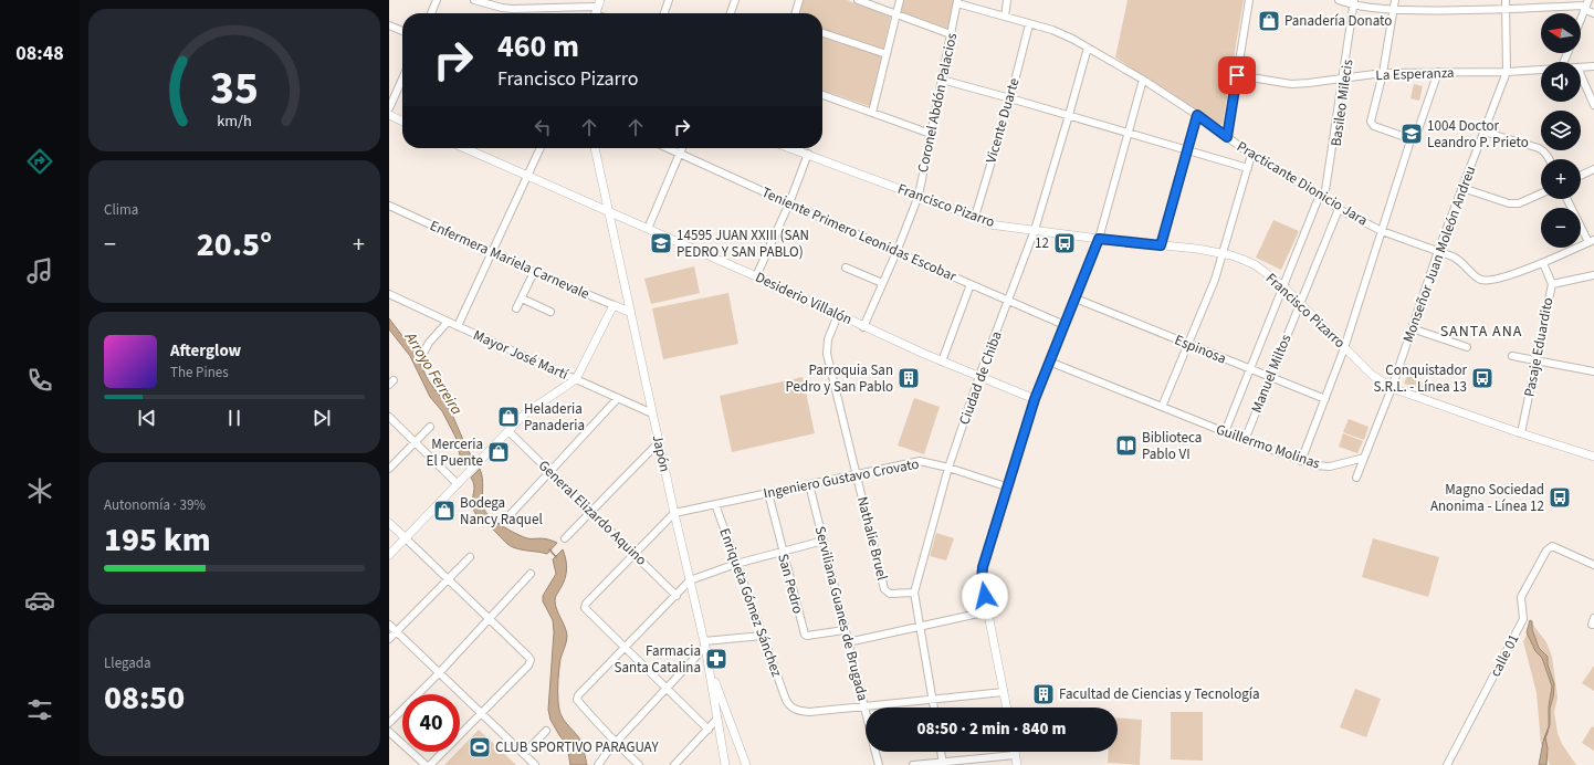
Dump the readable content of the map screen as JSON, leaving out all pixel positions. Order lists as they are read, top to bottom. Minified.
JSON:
{"streets":{"street":["La Esperanza","Coronel Abdón Palacios","Basileo Milecis","Vicente Duarte","Practicante Dionicio Jara","Francisco Pizarro","Teniente Primero Leonidas Escobar","Monseñor Juan Moleón Andreu","Enfermera Mariela Carnevale","Desiderio Villalón","Pasaje Eduardito","Espinosa","Mayor José Martí","Manuel Miltos","Ciudad de Chiba","Guillermo Molinas","Japón","Ingeniero Gustavo Crovato","General Elizardo Aquino","Nathalie Bruel","San Pedro","Enriqueta Gómez Sánchez","Serviliana Guanes de Brugada","calle 01"]},"crossings":[["La Esperanza","Basileo Milecis"],["La Esperanza","Monseñor Juan Moleón Andreu"],["Coronel Abdón Palacios","Practicante Dionicio Jara"],["Coronel Abdón Palacios","Francisco Pizarro"],["Coronel Abdón Palacios","Teniente Primero Leonidas Escobar"],["Coronel Abdón Palacios","Desiderio Villalón"],["Basileo Milecis","Practicante Dionicio Jara"],["Basileo Milecis","Francisco Pizarro"],["Basileo Milecis","Espinosa"],["Basileo Milecis","Guillermo Molinas"],["Vicente Duarte","Practicante Dionicio Jara"],["Vicente Duarte","Francisco Pizarro"],["Practicante Dionicio Jara","Monseñor Juan Moleón Andreu"],["Practicante Dionicio Jara","Pasaje Eduardito"],["Practicante Dionicio Jara","Manuel Miltos"],["Practicante Dionicio Jara","Ciudad de Chiba"],["Francisco Pizarro","Monseñor Juan Moleón Andreu"],["Francisco Pizarro","Pasaje Eduardito"],["Francisco Pizarro","Manuel Miltos"],["Francisco Pizarro","Ciudad de Chiba"],["Teniente Primero Leonidas Escobar","Ciudad de Chiba"],["Monseñor Juan Moleón Andreu","Guillermo Molinas"],["Enfermera Mariela Carnevale","Japón"],["Desiderio Villalón","Ciudad de Chiba"],["Desiderio Villalón","Japón"],["Desiderio Villalón","Nathalie Bruel"],["Espinosa","Manuel Miltos"],["Mayor José Martí","Japón"],["Manuel Miltos","Guillermo Molinas"],["Ciudad de Chiba","Ingeniero Gustavo Crovato"],["Ciudad de Chiba","Nathalie Bruel"],["Japón","Ingeniero Gustavo Crovato"],["Ingeniero Gustavo Crovato","Nathalie Bruel"],["Ingeniero Gustavo Crovato","San Pedro"],["Ingeniero Gustavo Crovato","Enriqueta Gómez Sánchez"],["Ingeniero Gustavo Crovato","Serviliana Guanes de Brugada"],["San Pedro","Serviliana Guanes de Brugada"],["Enriqueta Gómez Sánchez","Serviliana Guanes de Brugada"]],"districts":["SANTA ANA"],"water":["Arroyo Ferreira"],"places":{"shop":["Panadería Donato","Heladeria Panaderia","Merceria El Puente","Bodega Nancy Raquel"],"school or university":["1004 Doctor Leandro P. Prieto","14595 JUAN XXIII (SAN PEDRO Y SAN PABLO)"],"bus stop":["12","Conquistador S.R.L. - Línea 13","Magno Sociedad Anonima - Línea 12"],"building":["Parroquia San Pedro y San Pablo","Facultad de Ciencias y Tecnología"],"library":["Biblioteca Pablo VI"],"pharmacy":["Farmacia Santa Catalina"],"sports":["CLUB SPORTIVO PARAGUAY"]},"north":"left","page":{"tabs":"08:48","map_buttons":["+","−"],"turn":["460 m","Francisco Pizarro"],"tile":["Clima",["Autonomía · 39%","195 km"],["Llegada","08:50"]],"heat":["−","20.5°","+"],"song":["Afterglow","The Pines"],"limit":"40","trip":"08:50 · 2 min · 840 m","gauge":["35","km/h"]}}
